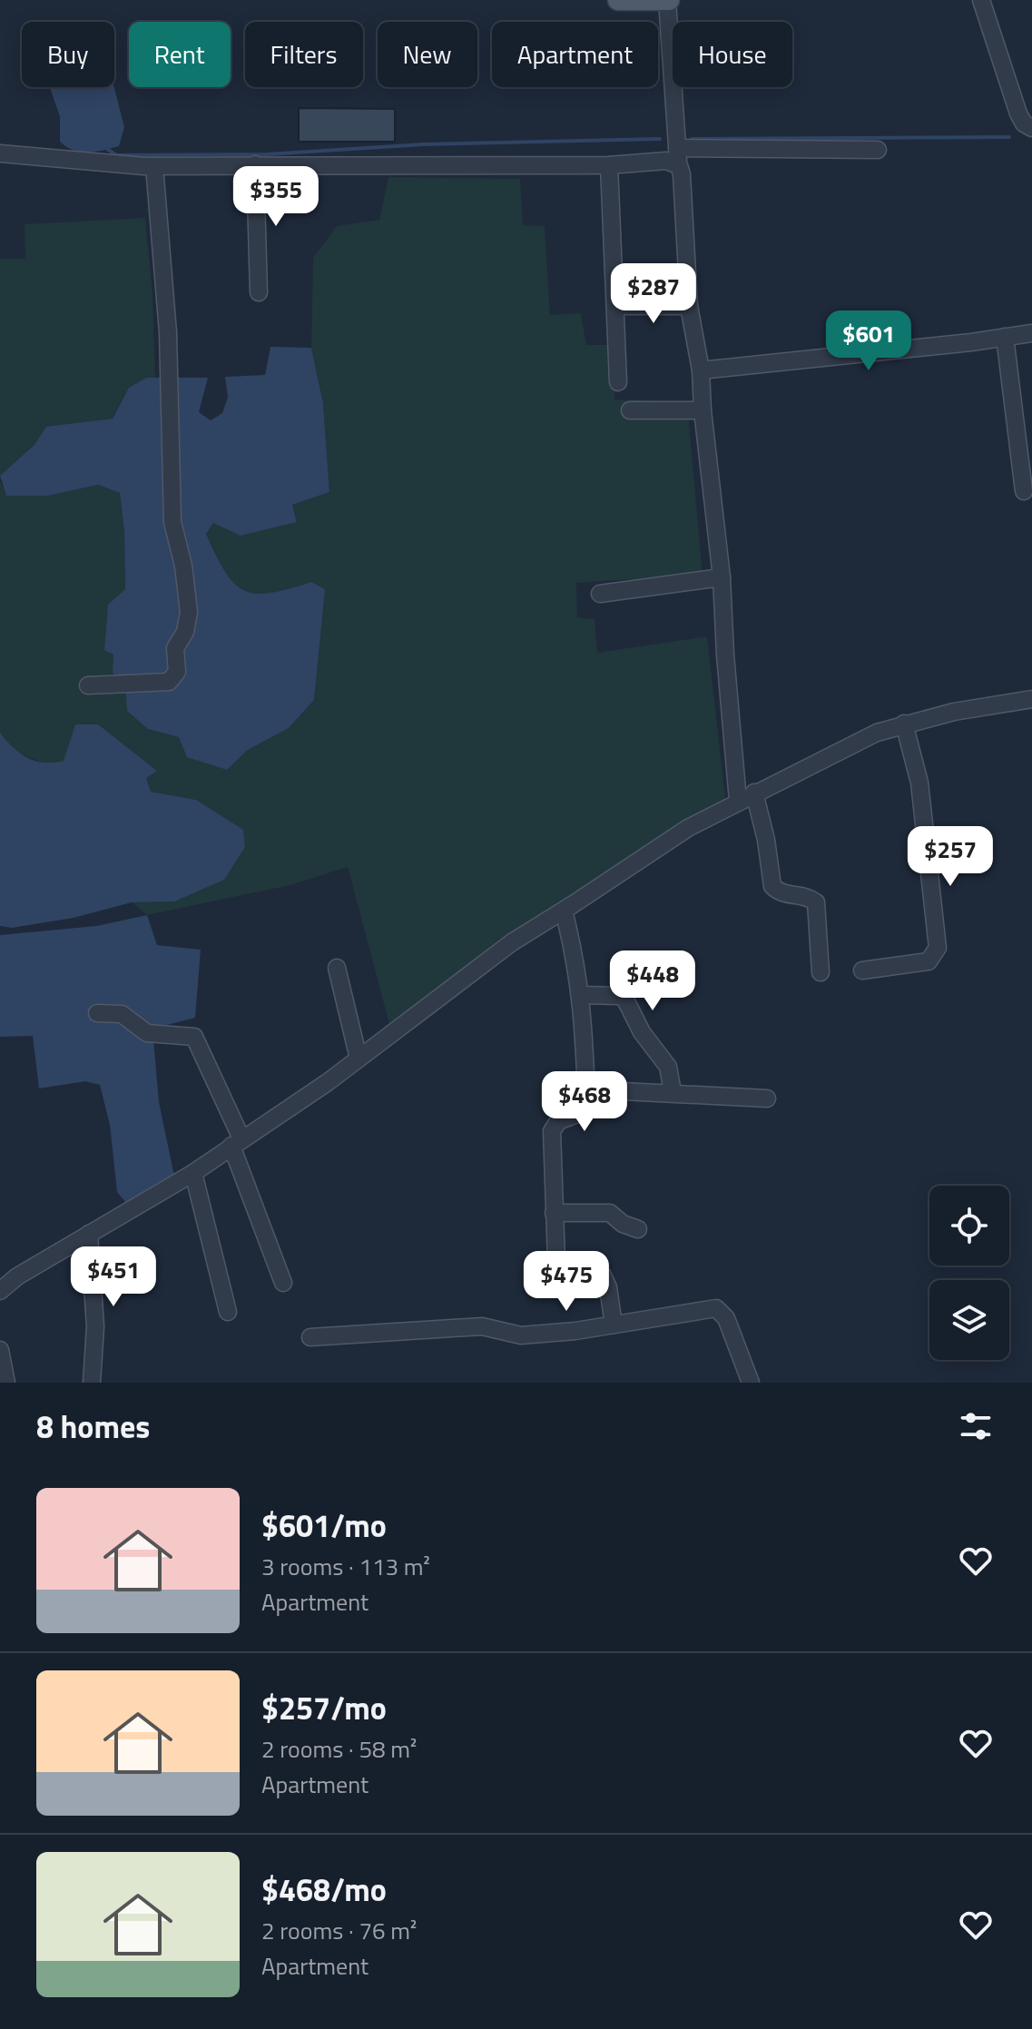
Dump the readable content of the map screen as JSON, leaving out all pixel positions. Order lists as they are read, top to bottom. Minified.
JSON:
{"page":{"chip":["Buy","Rent","Filters","New","Apartment","House"],"price":["$355","$287","$601","$257","$448","$468","$451","$475"],"heading":"8 homes","list":[{"name":"$601/mo","note":"3 rooms · 113 m² · Apartment"},{"name":"$257/mo","note":"2 rooms · 58 m² · Apartment"},{"name":"$468/mo","note":"2 rooms · 76 m² · Apartment"}]}}
